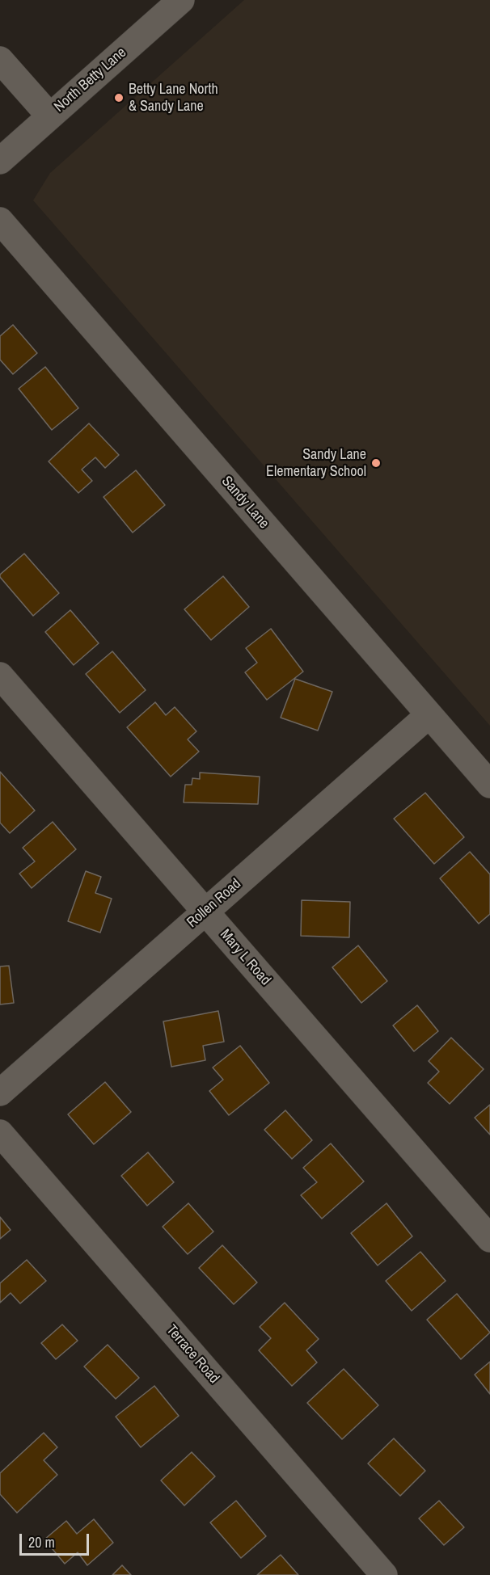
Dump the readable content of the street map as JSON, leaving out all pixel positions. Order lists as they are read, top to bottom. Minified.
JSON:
{"streets":{"street":["North Betty Lane","Sandy Lane","Rollen Road","Mary L Road","Terrace Road"]},"crossings":[["Sandy Lane","Rollen Road"],["Rollen Road","Mary L Road"]],"places":["Betty Lane North & Sandy Lane","Sandy Lane Elementary School"],"scale_bar":"20 m"}
